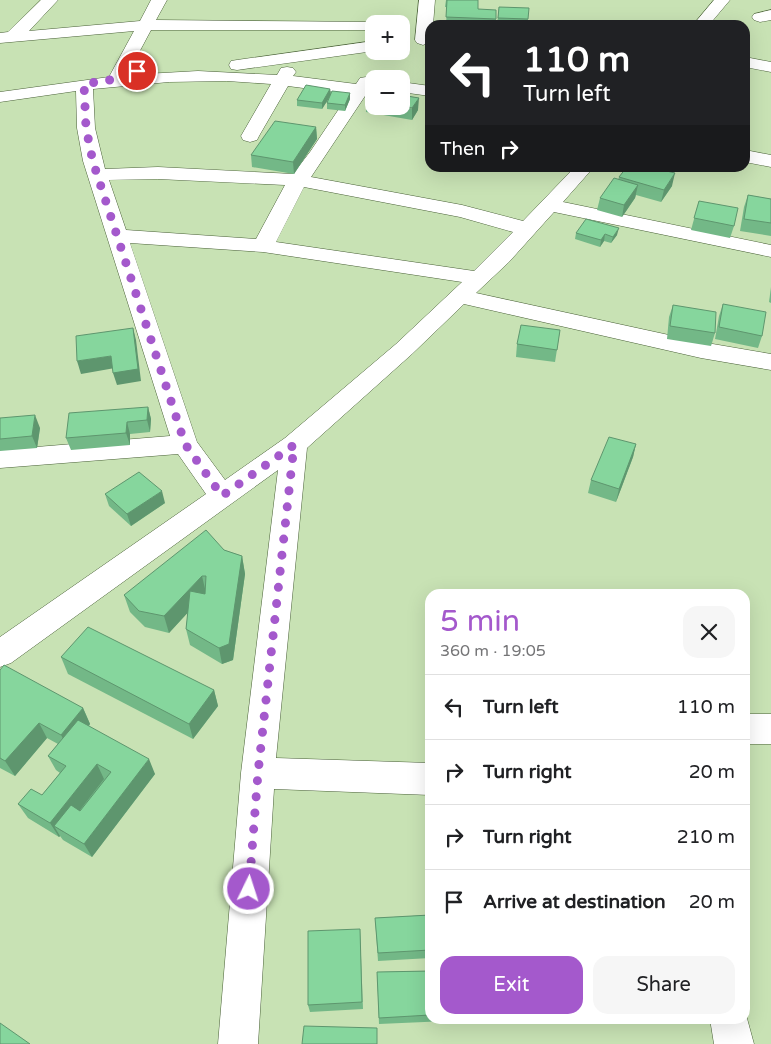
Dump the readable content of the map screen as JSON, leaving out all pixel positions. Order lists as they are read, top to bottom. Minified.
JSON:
{"page":{"map_buttons":["+","−"],"turn":["110 m","Turn left"],"then":"Then","heading":["5 min","360 m · 19:05"],"list":[{"name":"Turn left","value":"110 m"},{"name":"Turn right","value":"20 m"},{"name":"Turn right","value":"210 m"},{"name":"Arrive at destination","value":"20 m"}],"buttons":["Exit","Share"]}}
